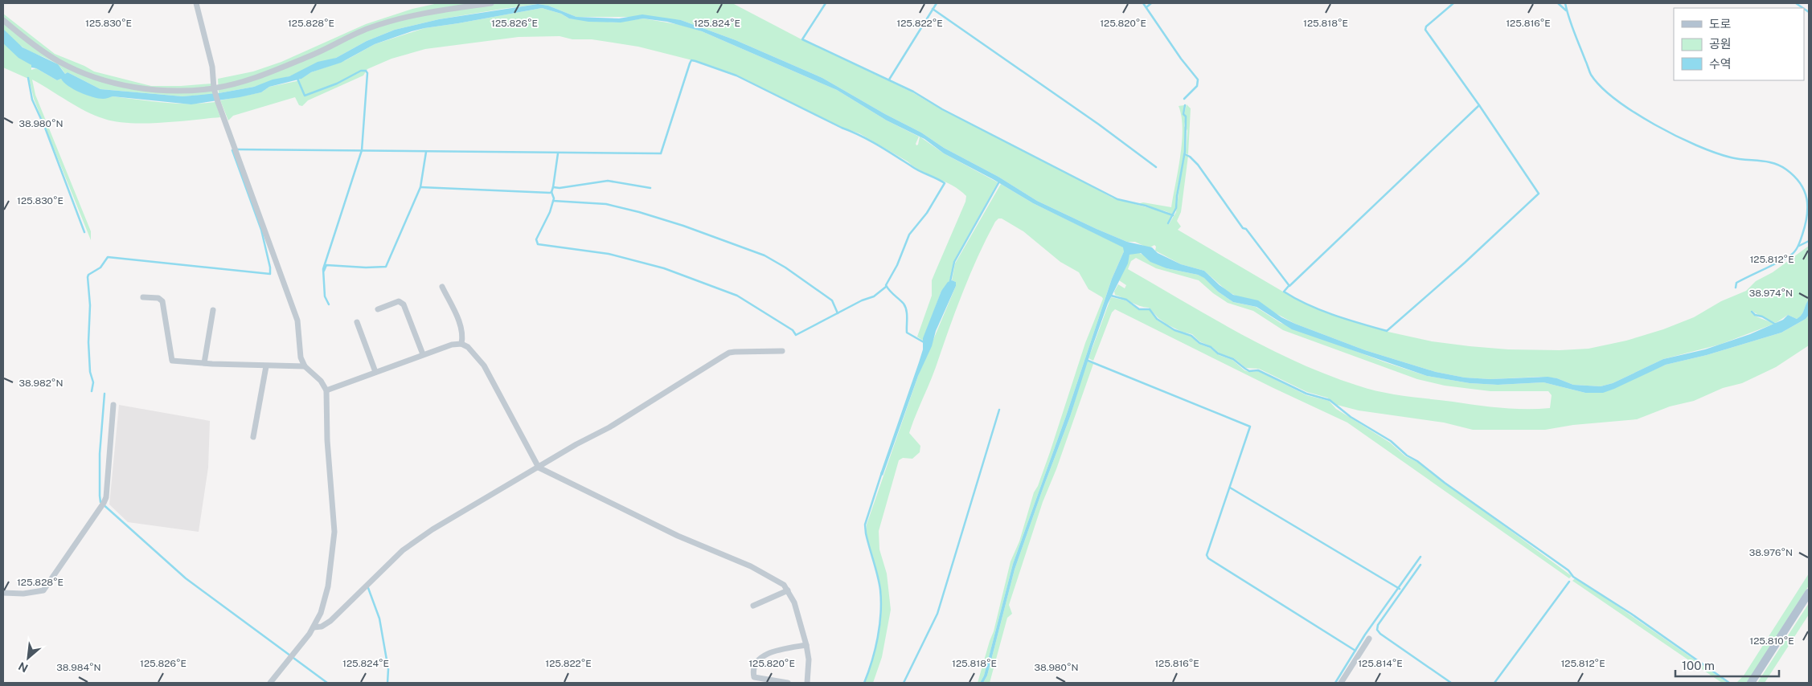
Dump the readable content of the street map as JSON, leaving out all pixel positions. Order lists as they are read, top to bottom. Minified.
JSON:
{"legend":["도로","공원","수역"],"scale_bar":"100 m","north":"bottom left","coordinates":["125.830°E","125.828°E","125.826°E","125.824°E","125.822°E","125.820°E","125.818°E","125.816°E","38.980°N","125.812°E","38.974°N","38.982°N","38.976°N","125.810°E","125.814°E","38.984°N"]}
